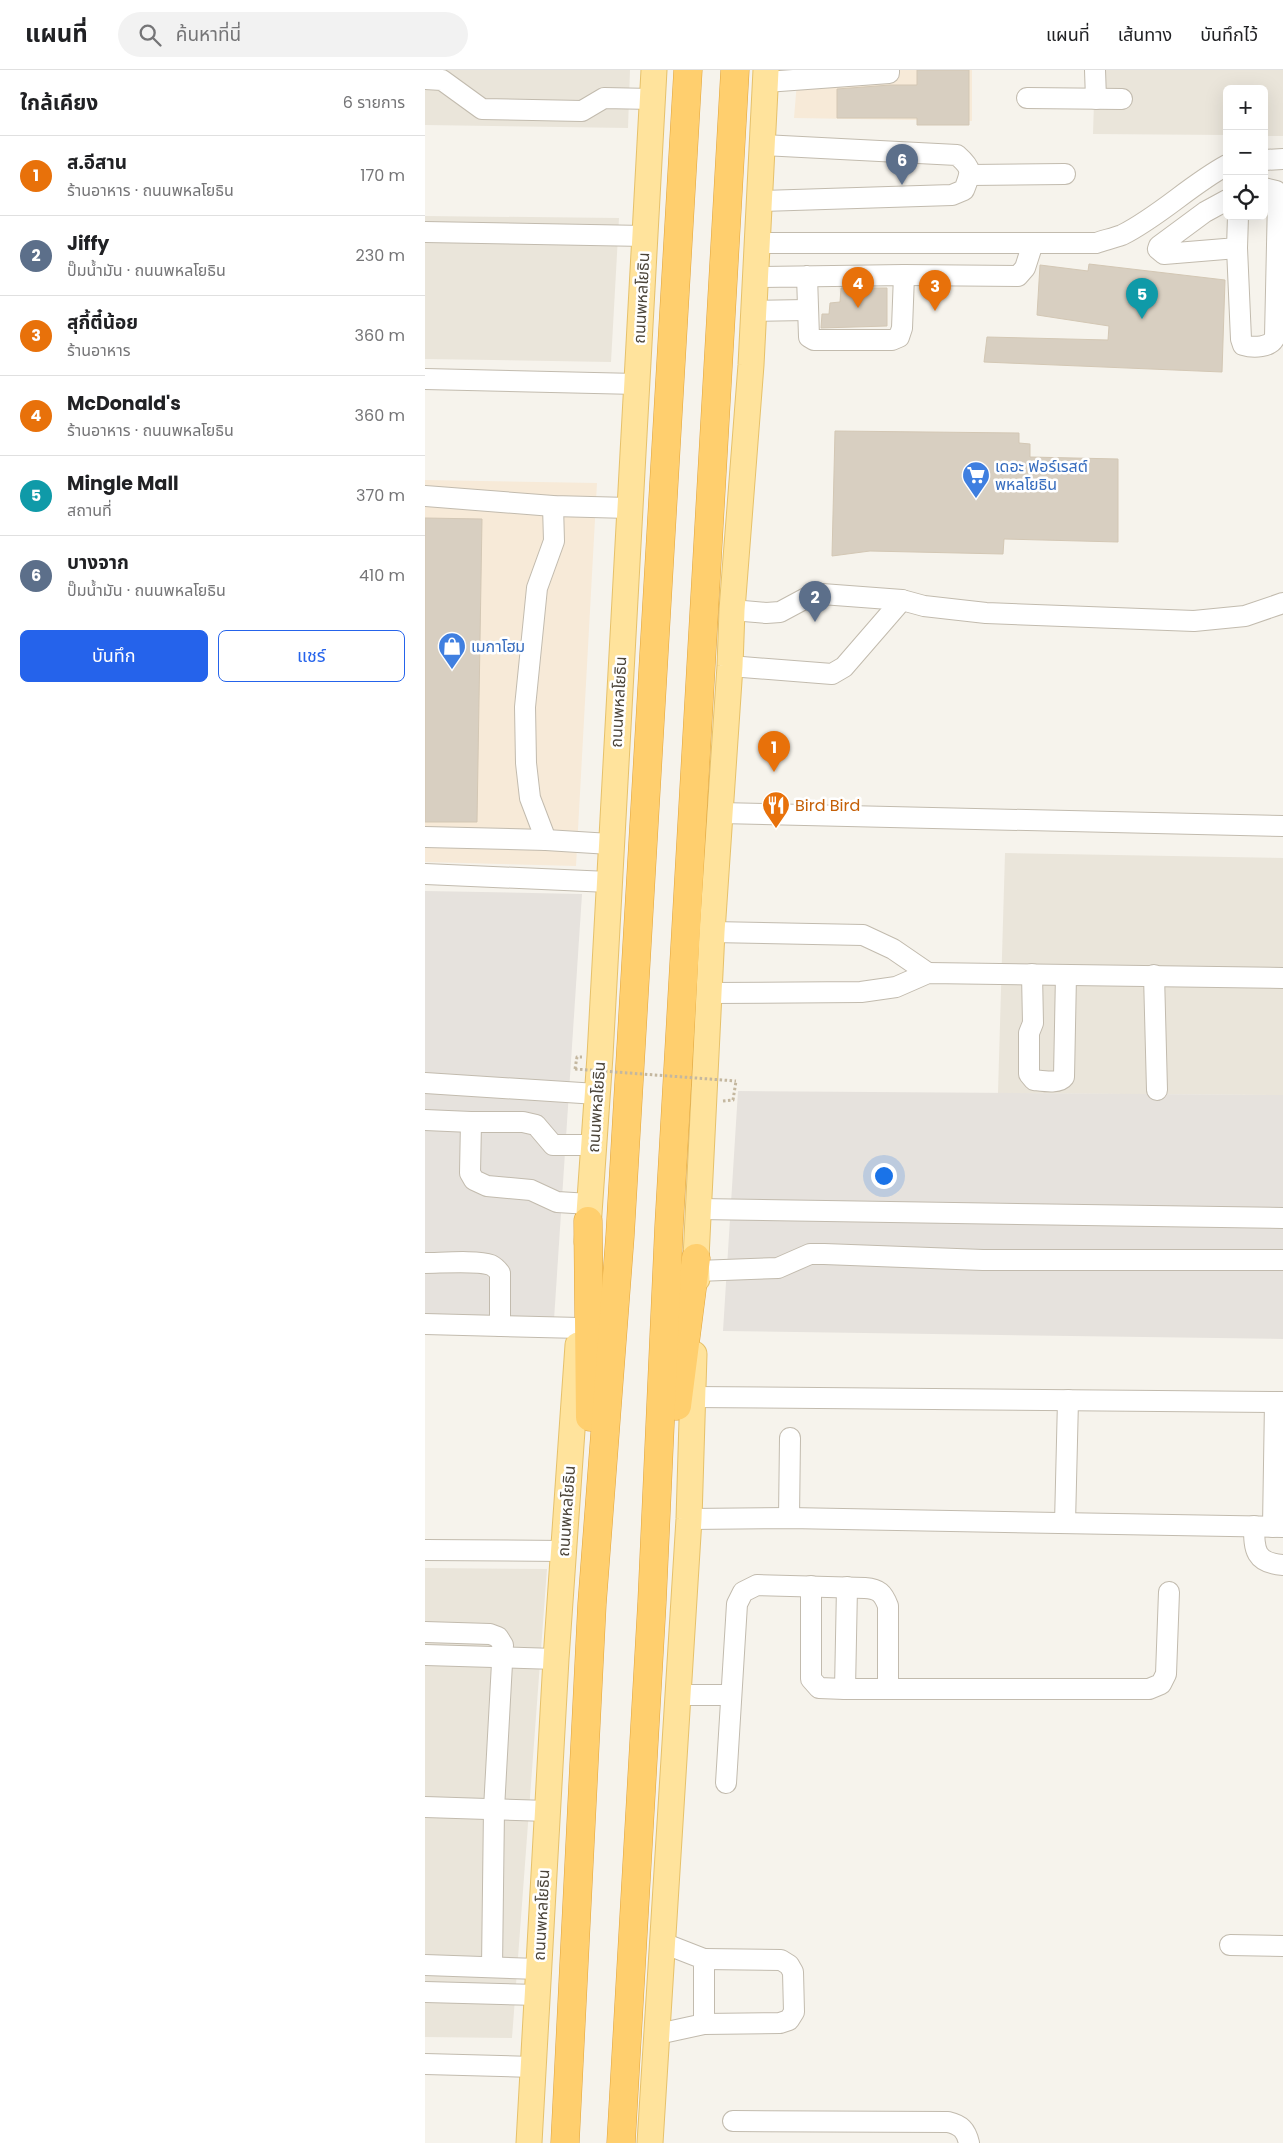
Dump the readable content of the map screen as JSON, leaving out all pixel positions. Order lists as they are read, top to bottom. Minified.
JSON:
{"streets":{"highway":["ถนนพหลโยธิน"]},"places":{"supermarket":["เดอะ ฟอร์เรสต์ พหลโยธิน"],"shop":["เมกาโฮม"],"restaurant":["Bird Bird"]},"page":{"header":"แผนที่","search":"ค้นหาที่นี่","nav":["แผนที่","เส้นทาง","บันทึกไว้"],"heading":["ใกล้เคียง","6 รายการ"],"map_buttons":["+","−"],"list":[{"mark":"1","name":"ส.อีสาน","note":"ร้านอาหาร · ถนนพหลโยธิน","value":"170 m"},{"mark":"2","name":"Jiffy","note":"ปั๊มน้ำมัน · ถนนพหลโยธิน","value":"230 m"},{"mark":"3","name":"สุกี้ตี๋น้อย","note":"ร้านอาหาร","value":"360 m"},{"mark":"4","name":"McDonald's","note":"ร้านอาหาร · ถนนพหลโยธิน","value":"360 m"},{"mark":"5","name":"Mingle Mall","note":"สถานที่","value":"370 m"},{"mark":"6","name":"บางจาก","note":"ปั๊มน้ำมัน · ถนนพหลโยธิน","value":"410 m"}],"pins":["6","4","3","5","2","1"],"buttons":["บันทึก","แชร์"]}}
